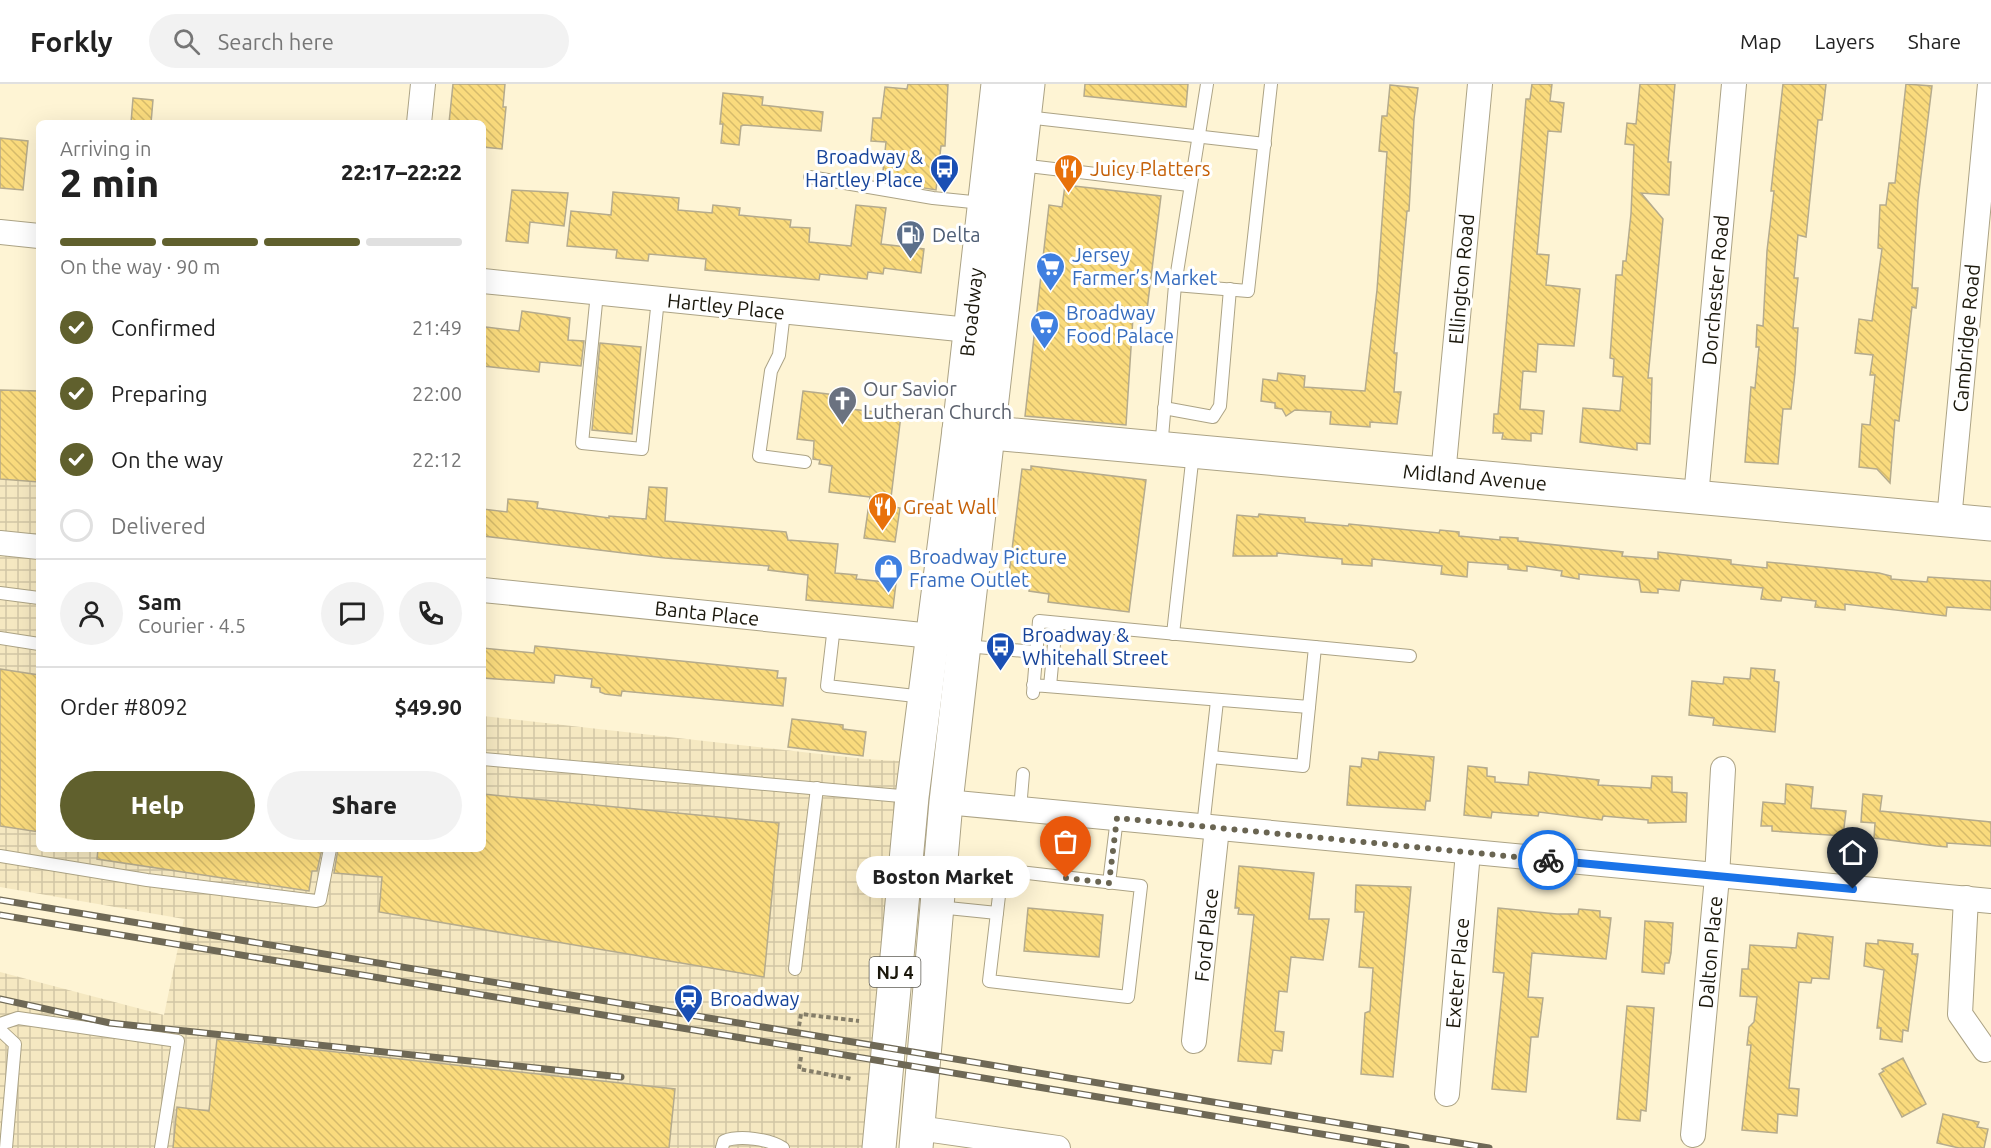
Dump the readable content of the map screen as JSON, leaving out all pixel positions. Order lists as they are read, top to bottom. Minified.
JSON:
{"streets":{"main road":["Broadway","Midland Avenue","NJ 4"],"street":["Ellington Road","Dorchester Road","Hartley Place","Cambridge Road","Banta Place","Ford Place","Dalton Place","Exeter Place"]},"crossings":[["Ellington Road","Midland Avenue"],["Dorchester Road","Midland Avenue"],["Hartley Place","Broadway"],["Broadway","Midland Avenue"],["Broadway","Banta Place"],["Cambridge Road","Midland Avenue"]],"places":{"bus stop":["Broadway & Hartley Place","Broadway & Whitehall Street"],"restaurant":["Juicy Platters","Great Wall"],"fuel station":["Delta"],"supermarket":["Jersey Farmer’s Market","Broadway Food Palace"],"church":["Our Savior Lutheran Church"],"shop":["Broadway Picture Frame Outlet"],"other":["Boston Market"],"station":["Broadway"]},"page":{"header":"Forkly","search":"Search here","nav":["Map","Layers","Share"],"heading":["2 min","Arriving in","22:17–22:22"],"panel":["Sam","Courier · 4.5","Order #8092","$49.90"],"bar":"On the way · 90 m","list":[["Confirmed","21:49"],["Preparing","22:00"],["On the way","22:12"],"Delivered"],"buttons":["Help","Share"],"bubble":"Boston Market"}}
